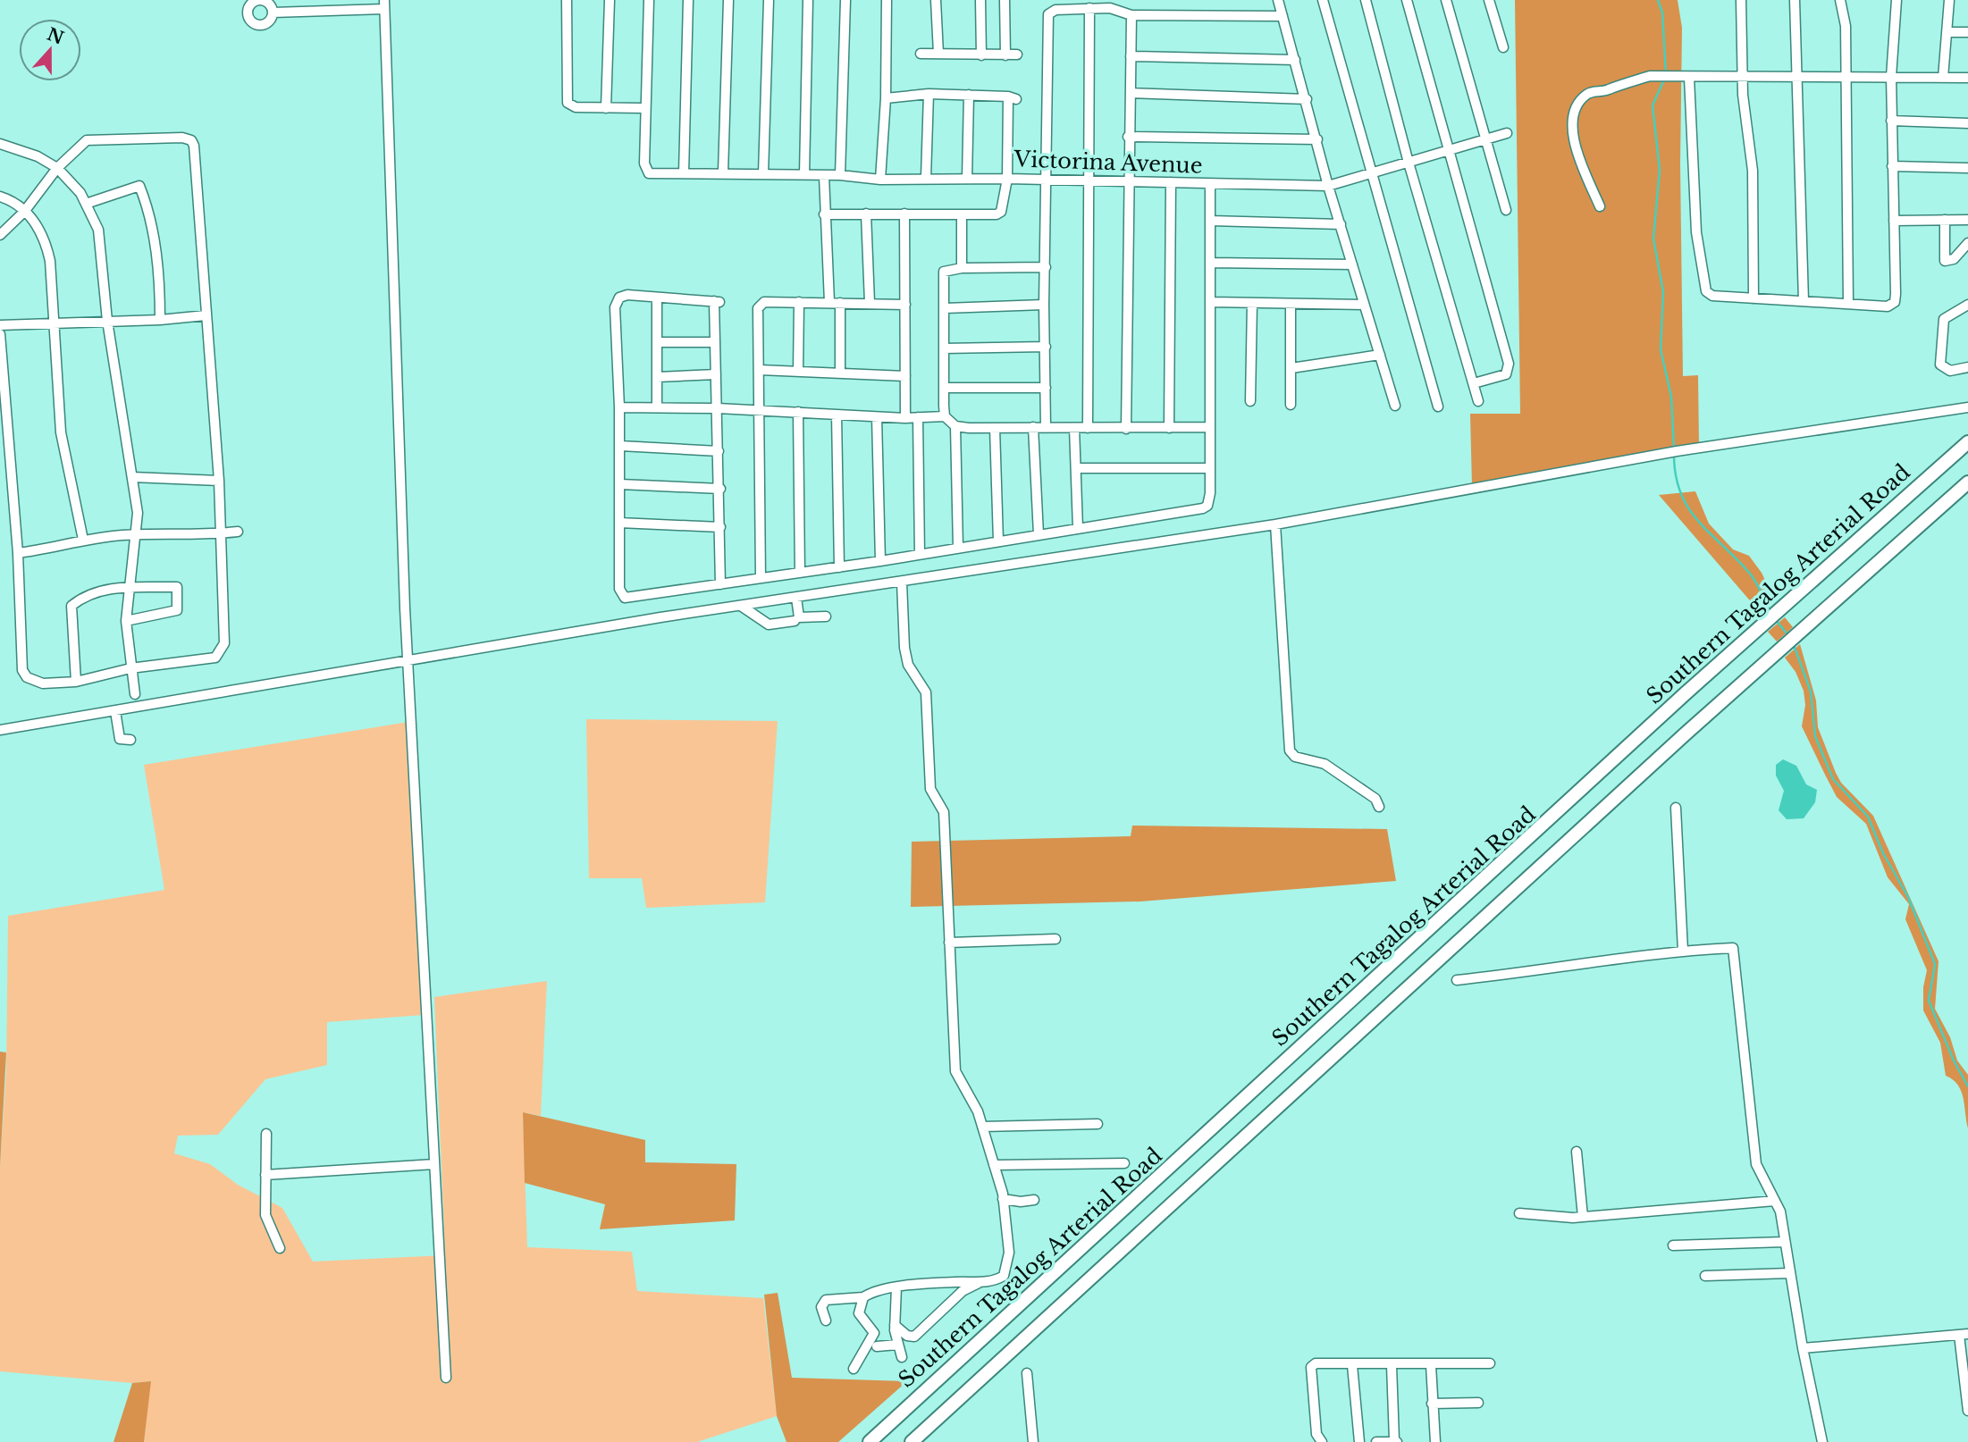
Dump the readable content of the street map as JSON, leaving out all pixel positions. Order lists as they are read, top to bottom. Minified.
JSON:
{"streets":{"highway":["Southern Tagalog Arterial Road"],"street":["Victorina Avenue"]},"north":"top"}
